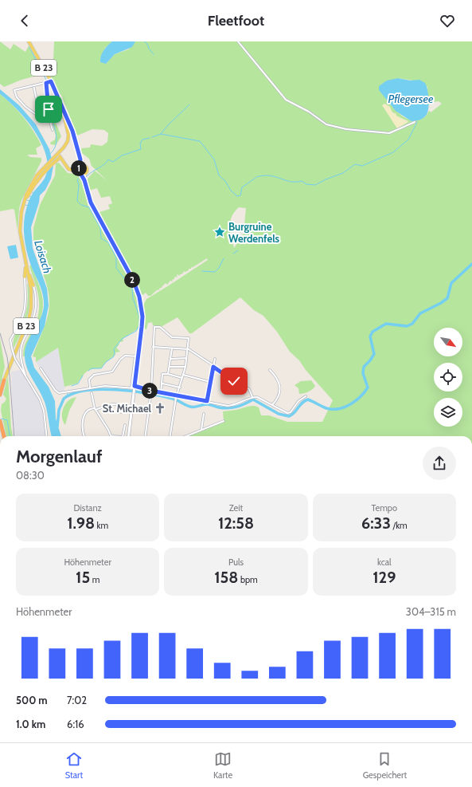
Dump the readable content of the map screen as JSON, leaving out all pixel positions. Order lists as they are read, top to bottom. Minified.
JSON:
{"streets":{"highway":["B 23"]},"water":["Pflegersee","Loisach"],"places":{"place":["Burgruine Werdenfels"],"church":["St. Michael"]},"north":"bottom right","page":{"header":"Fleetfoot","pins":["1","2","3"],"heading":["Morgenlauf","08:30"],"stats":[["Distanz","1.98 km"],["Zeit","12:58"],["Tempo","6:33 /km"],["Höhenmeter","15 m"],["Puls","158 bpm"],["kcal","129"]],"chart":["Höhenmeter","304–315 m"],"list":[{"name":"500 m","note":"7:02"},{"name":"1.0 km","note":"6:16"}],"tabs":["Start","Karte","Gespeichert"]}}
